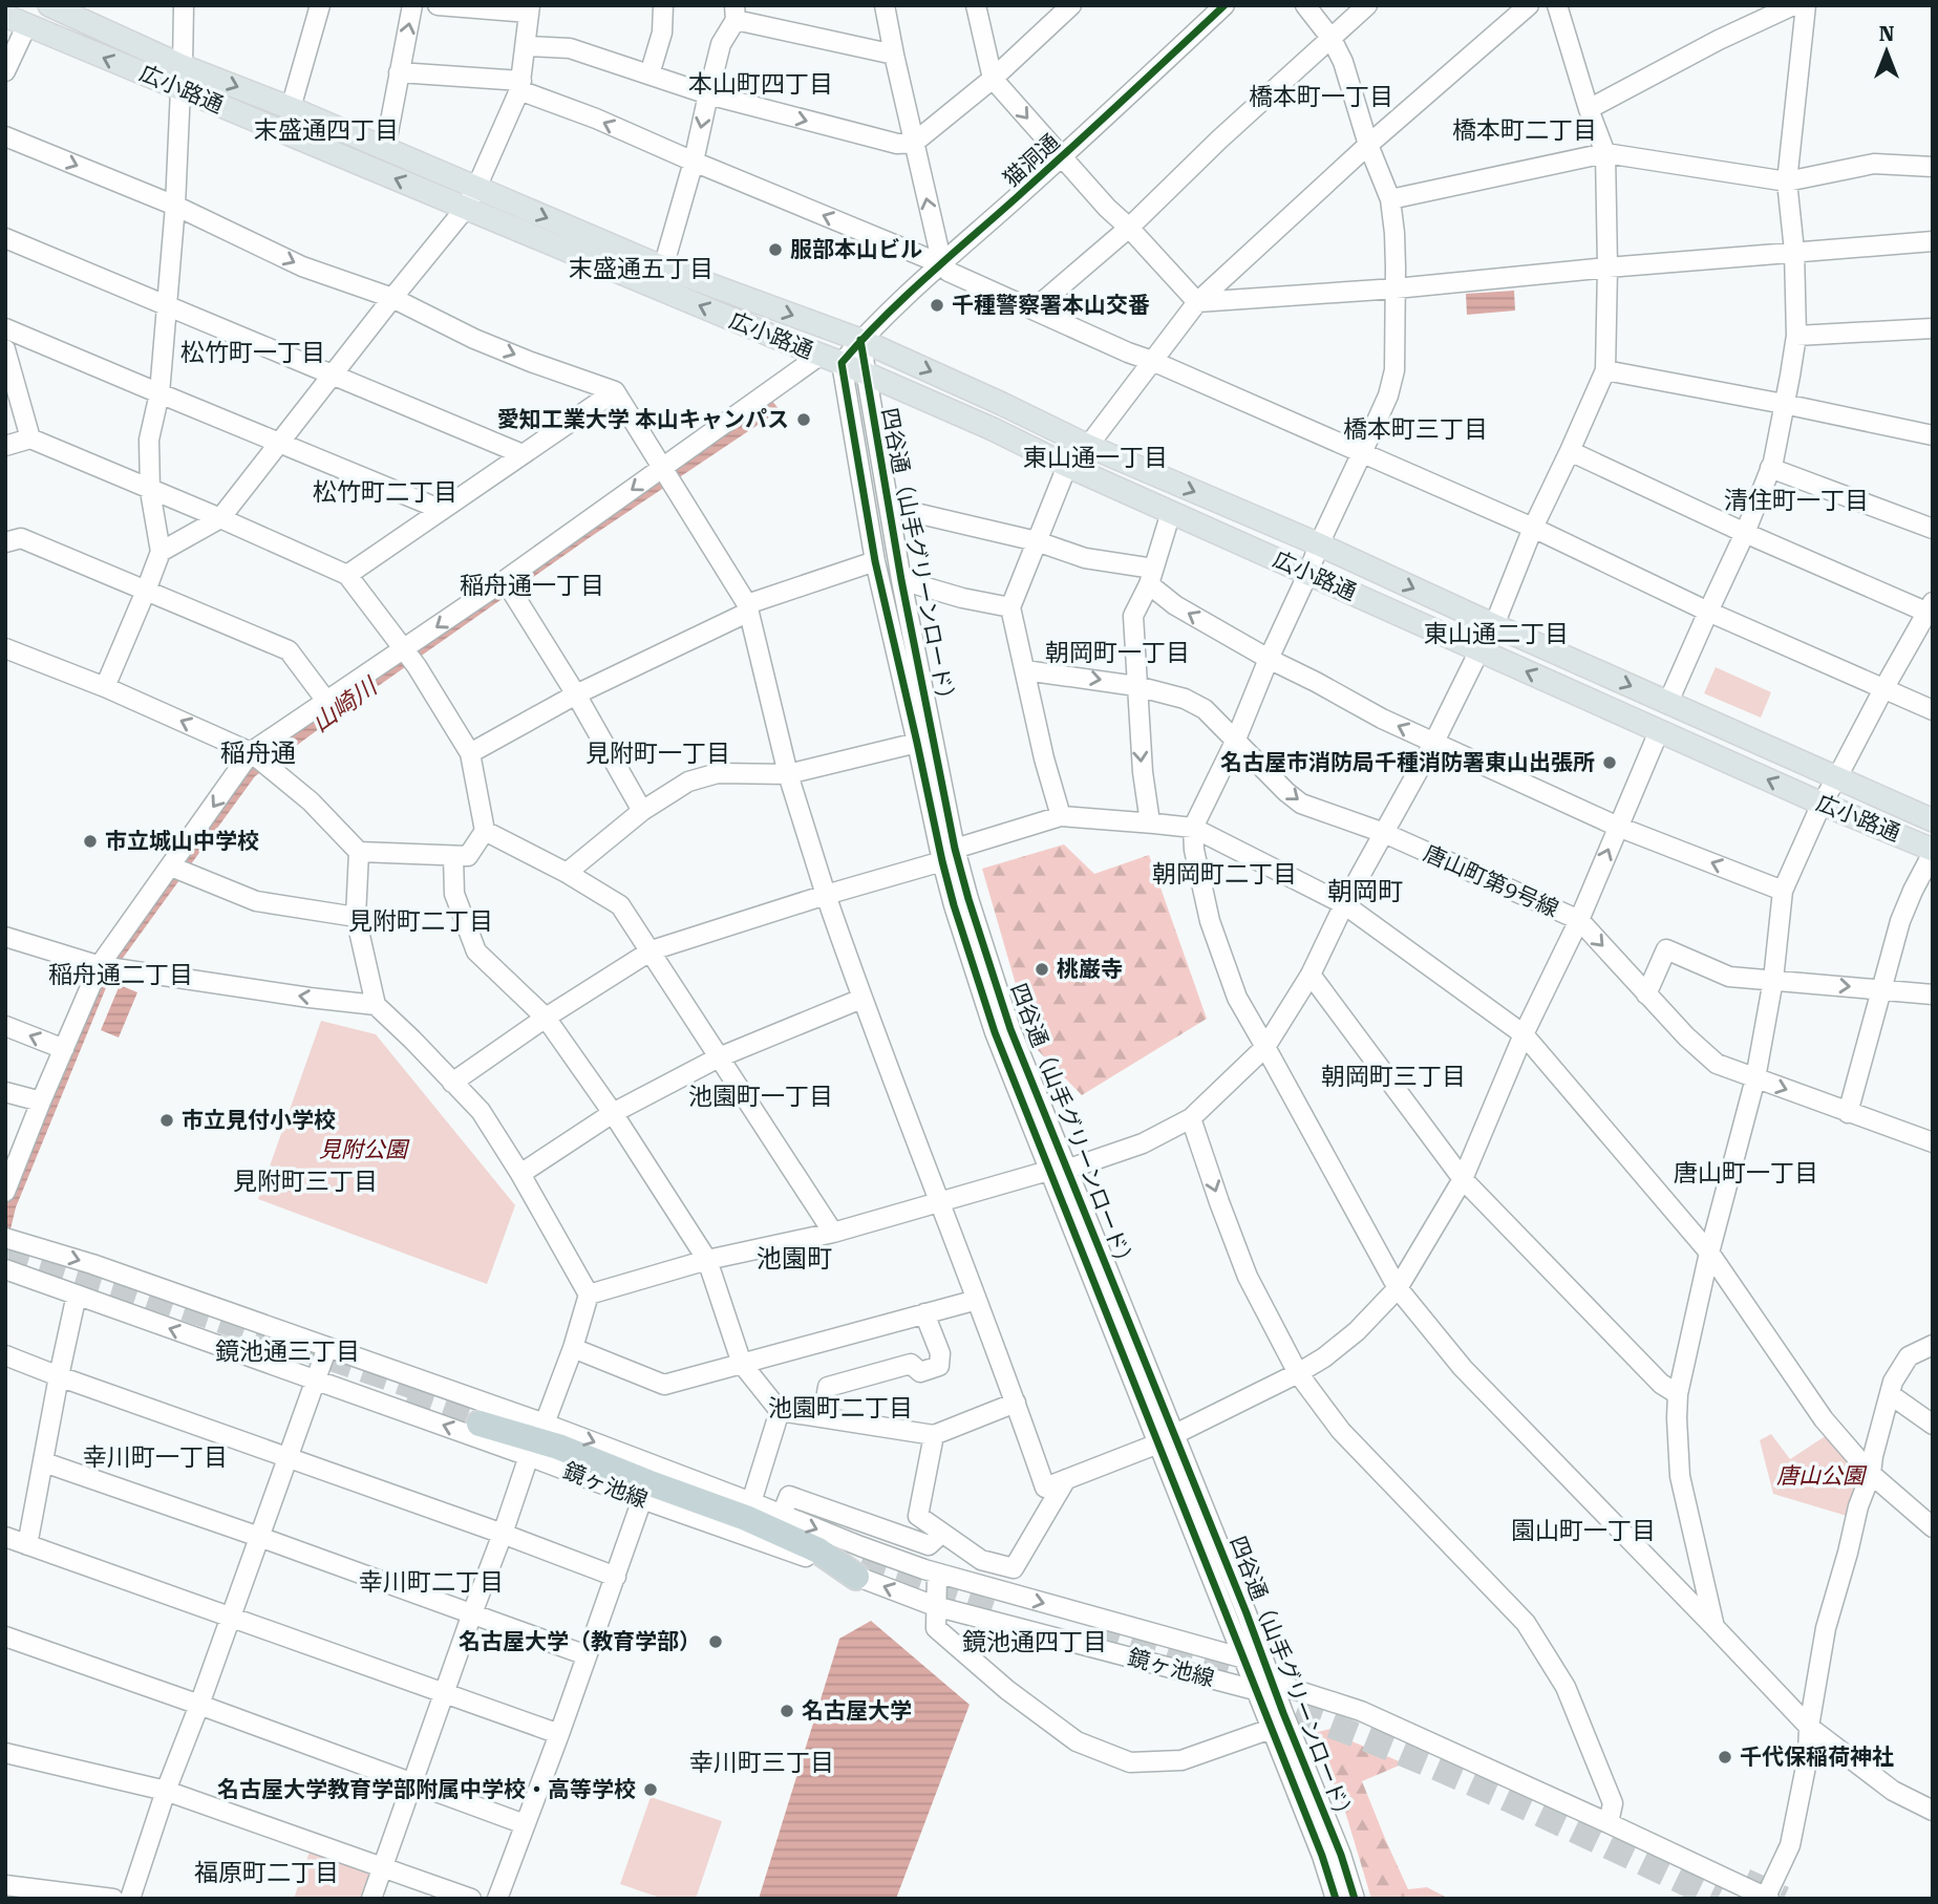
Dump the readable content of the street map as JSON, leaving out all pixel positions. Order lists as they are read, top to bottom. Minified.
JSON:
{"streets":{"main road":["広小路通"],"street":["猫洞通","四谷通（山手グリーンロード）","唐山町第9号線","鏡ヶ池線"]},"crossings":[["広小路通","猫洞通"],["広小路通","四谷通（山手グリーンロード）"],["猫洞通","四谷通（山手グリーンロード）"],["四谷通（山手グリーンロード）","鏡ヶ池線"]],"districts":["本山町四丁目","橋本町一丁目","末盛通四丁目","橋本町二丁目","末盛通五丁目","松竹町一丁目","橋本町三丁目","東山通一丁目","松竹町二丁目","清住町一丁目","稲舟通一丁目","東山通二丁目","朝岡町一丁目","稲舟通","見附町一丁目","朝岡町二丁目","朝岡町","見附町二丁目","稲舟通二丁目","朝岡町三丁目","池園町一丁目","唐山町一丁目","見附町三丁目","池園町","鏡池通三丁目","池園町二丁目","幸川町一丁目","園山町一丁目","幸川町二丁目","鏡池通四丁目","幸川町三丁目","福原町二丁目"],"water":["山崎川"],"parks":["見附公園","唐山公園"],"places":["服部本山ビル","千種警察署本山交番","愛知工業大学 本山キャンパス","名古屋市消防局千種消防署東山出張所","市立城山中学校","桃巌寺","市立見付小学校","名古屋大学（教育学部）","名古屋大学","千代保稲荷神社","名古屋大学教育学部附属中学校・高等学校"],"north":"top"}
